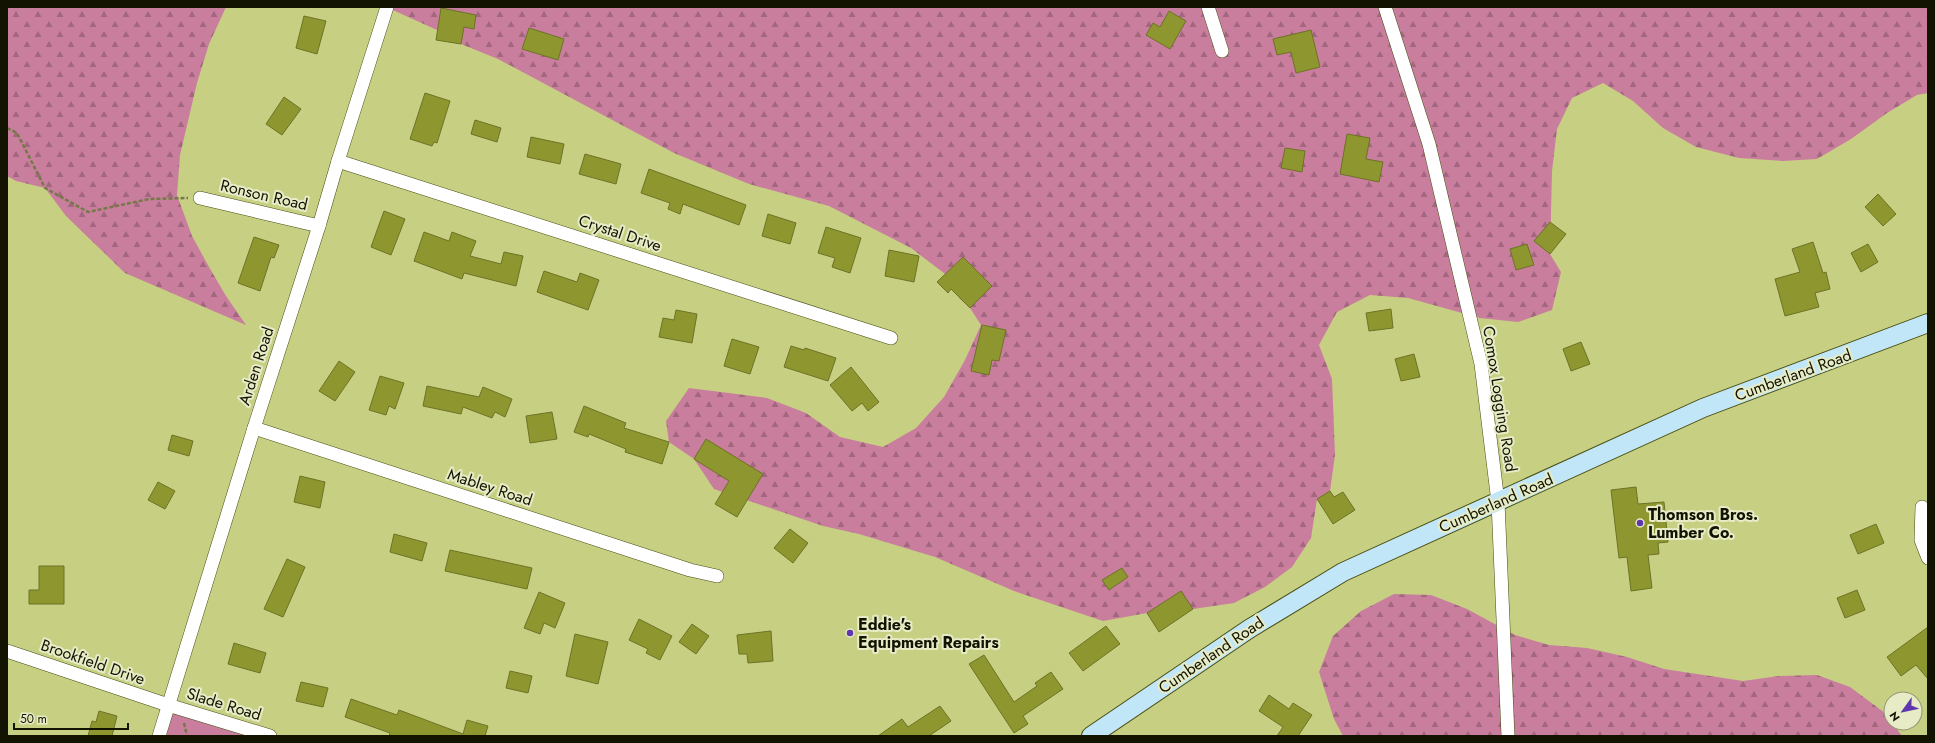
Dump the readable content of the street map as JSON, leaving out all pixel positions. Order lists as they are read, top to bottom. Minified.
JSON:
{"streets":{"street":["Ronson Road","Crystal Drive","Arden Road","Cumberland Road","Comox Logging Road","Mabley Road","Brookfield Drive","Slade Road"]},"crossings":[["Ronson Road","Arden Road"],["Crystal Drive","Arden Road"],["Arden Road","Mabley Road"],["Arden Road","Brookfield Drive"],["Arden Road","Slade Road"],["Cumberland Road","Comox Logging Road"],["Brookfield Drive","Slade Road"]],"places":["Thomson Bros. Lumber Co.","Eddie's Equipment Repairs"],"scale_bar":"50 m","north":"bottom left"}
